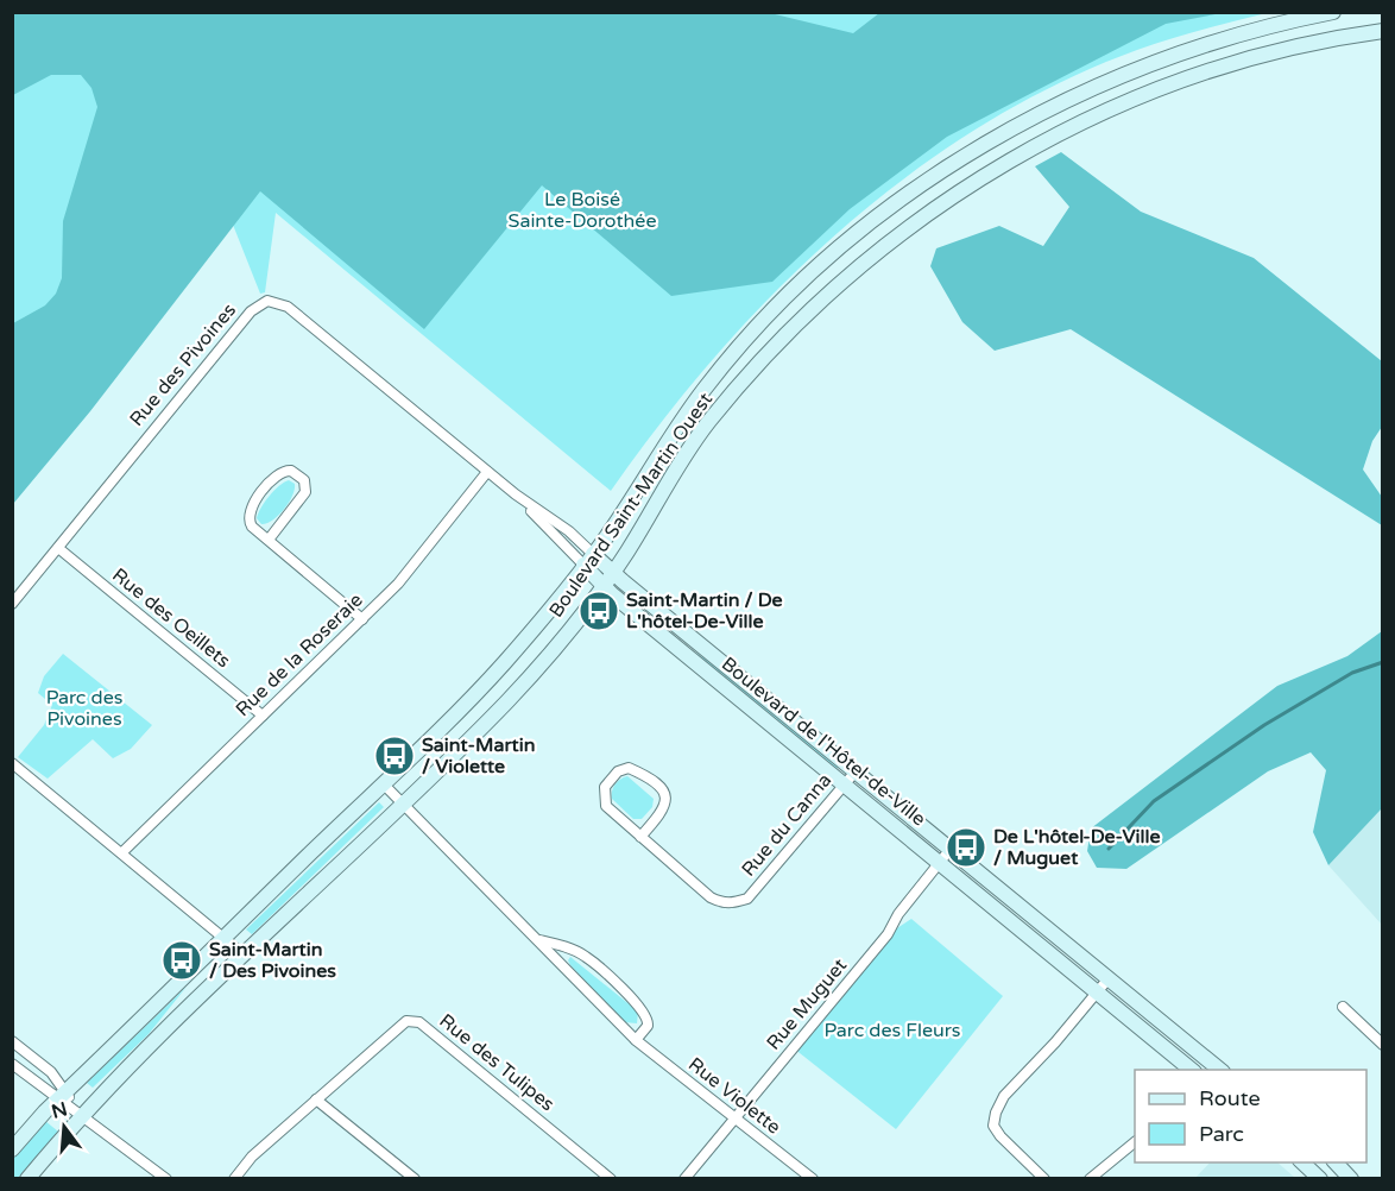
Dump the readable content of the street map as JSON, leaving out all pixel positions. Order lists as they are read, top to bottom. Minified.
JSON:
{"streets":{"street":["Rue des Pivoines","Boulevard Saint-Martin Ouest","Rue des Oeillets","Rue de la Roseraie","Boulevard de l'Hôtel-de-Ville","Rue du Canna","Rue Muguet","Rue des Tulipes","Rue Violette"]},"crossings":[["Rue des Pivoines","Rue des Oeillets"],["Rue des Pivoines","Rue de la Roseraie"],["Rue des Pivoines","Boulevard de l'Hôtel-de-Ville"],["Boulevard Saint-Martin Ouest","Boulevard de l'Hôtel-de-Ville"],["Boulevard Saint-Martin Ouest","Rue Violette"],["Rue des Oeillets","Rue de la Roseraie"],["Boulevard de l'Hôtel-de-Ville","Rue du Canna"],["Boulevard de l'Hôtel-de-Ville","Rue Muguet"],["Rue Muguet","Rue Violette"]],"parks":["Le Boisé Sainte-Dorothée","Parc des Pivoines","Parc des Fleurs"],"places":{"bus stop":["Saint-Martin / De L'hôtel-De-Ville","Saint-Martin / Violette","De L'hôtel-De-Ville / Muguet","Saint-Martin / Des Pivoines"]},"legend":["Route","Parc"],"north":"top"}
